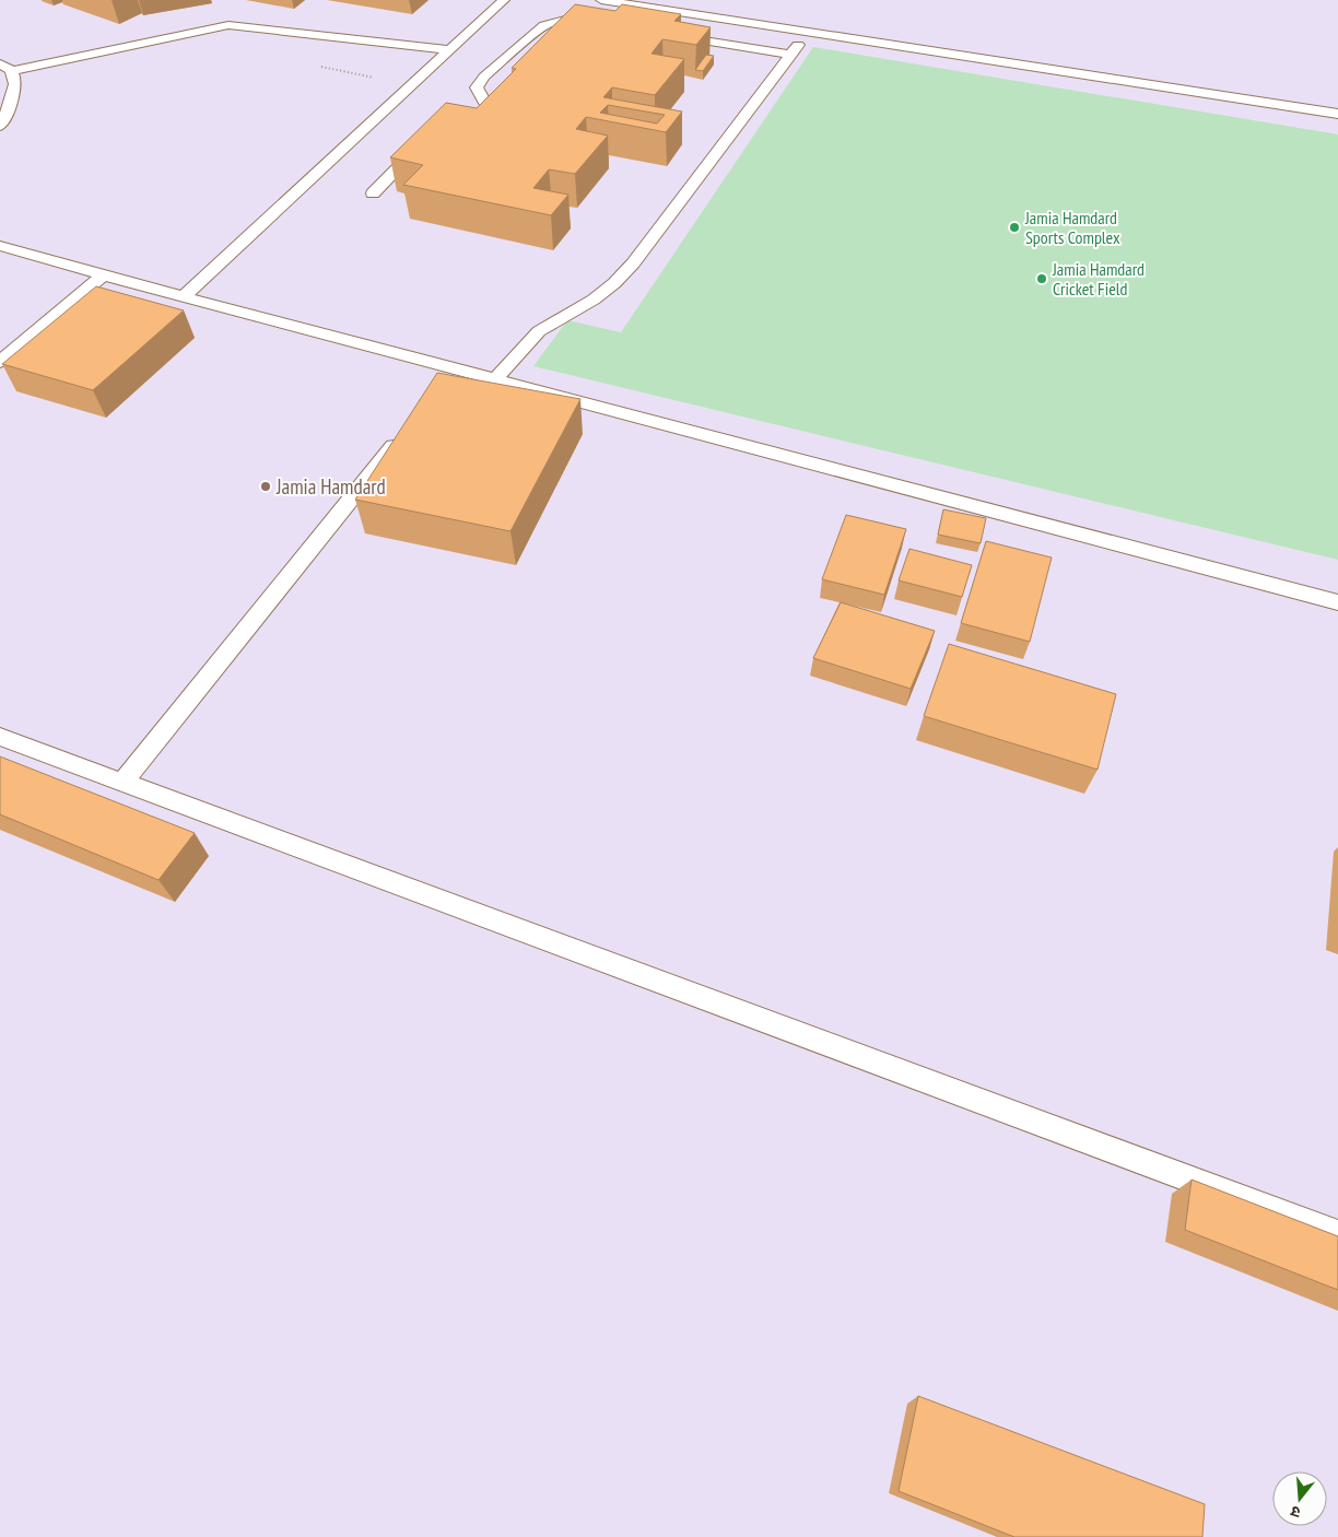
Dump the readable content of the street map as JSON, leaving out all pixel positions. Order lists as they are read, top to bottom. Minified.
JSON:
{"places":["Jamia Hamdard Sports Complex","Jamia Hamdard Cricket Field","Jamia Hamdard"],"north":"bottom"}
